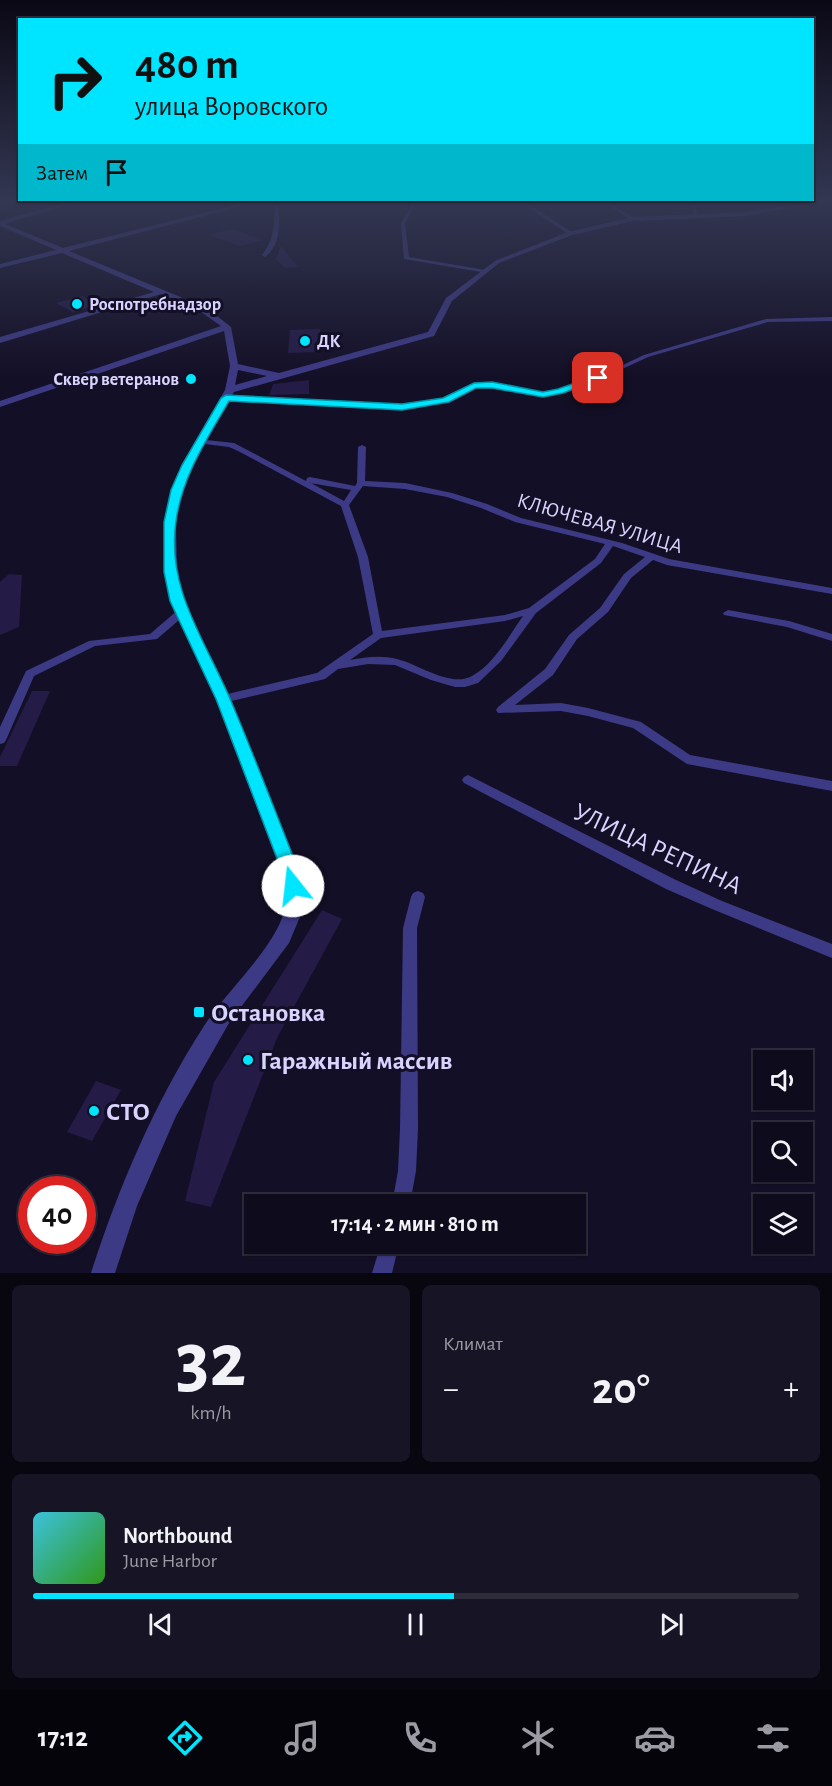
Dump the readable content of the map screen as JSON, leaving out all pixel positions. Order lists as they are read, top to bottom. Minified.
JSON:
{"streets":{"street":["КЛЮЧЕВАЯ УЛИЦА","УЛИЦА РЕПИНА"]},"places":{"other":["Роспотребнадзор","ДК","Сквер ветеранов","Гаражный массив","СТО"],"transit":["Остановка"]},"page":{"turn":["480 m","улица Воровского"],"then":"Затем","limit":"40","trip":"17:14 · 2 мин · 810 m","tile":[["32","km/h"],"Климат"],"heat":["−","20°","+"],"song":["Northbound","June Harbor"],"tabs":"17:12"}}
